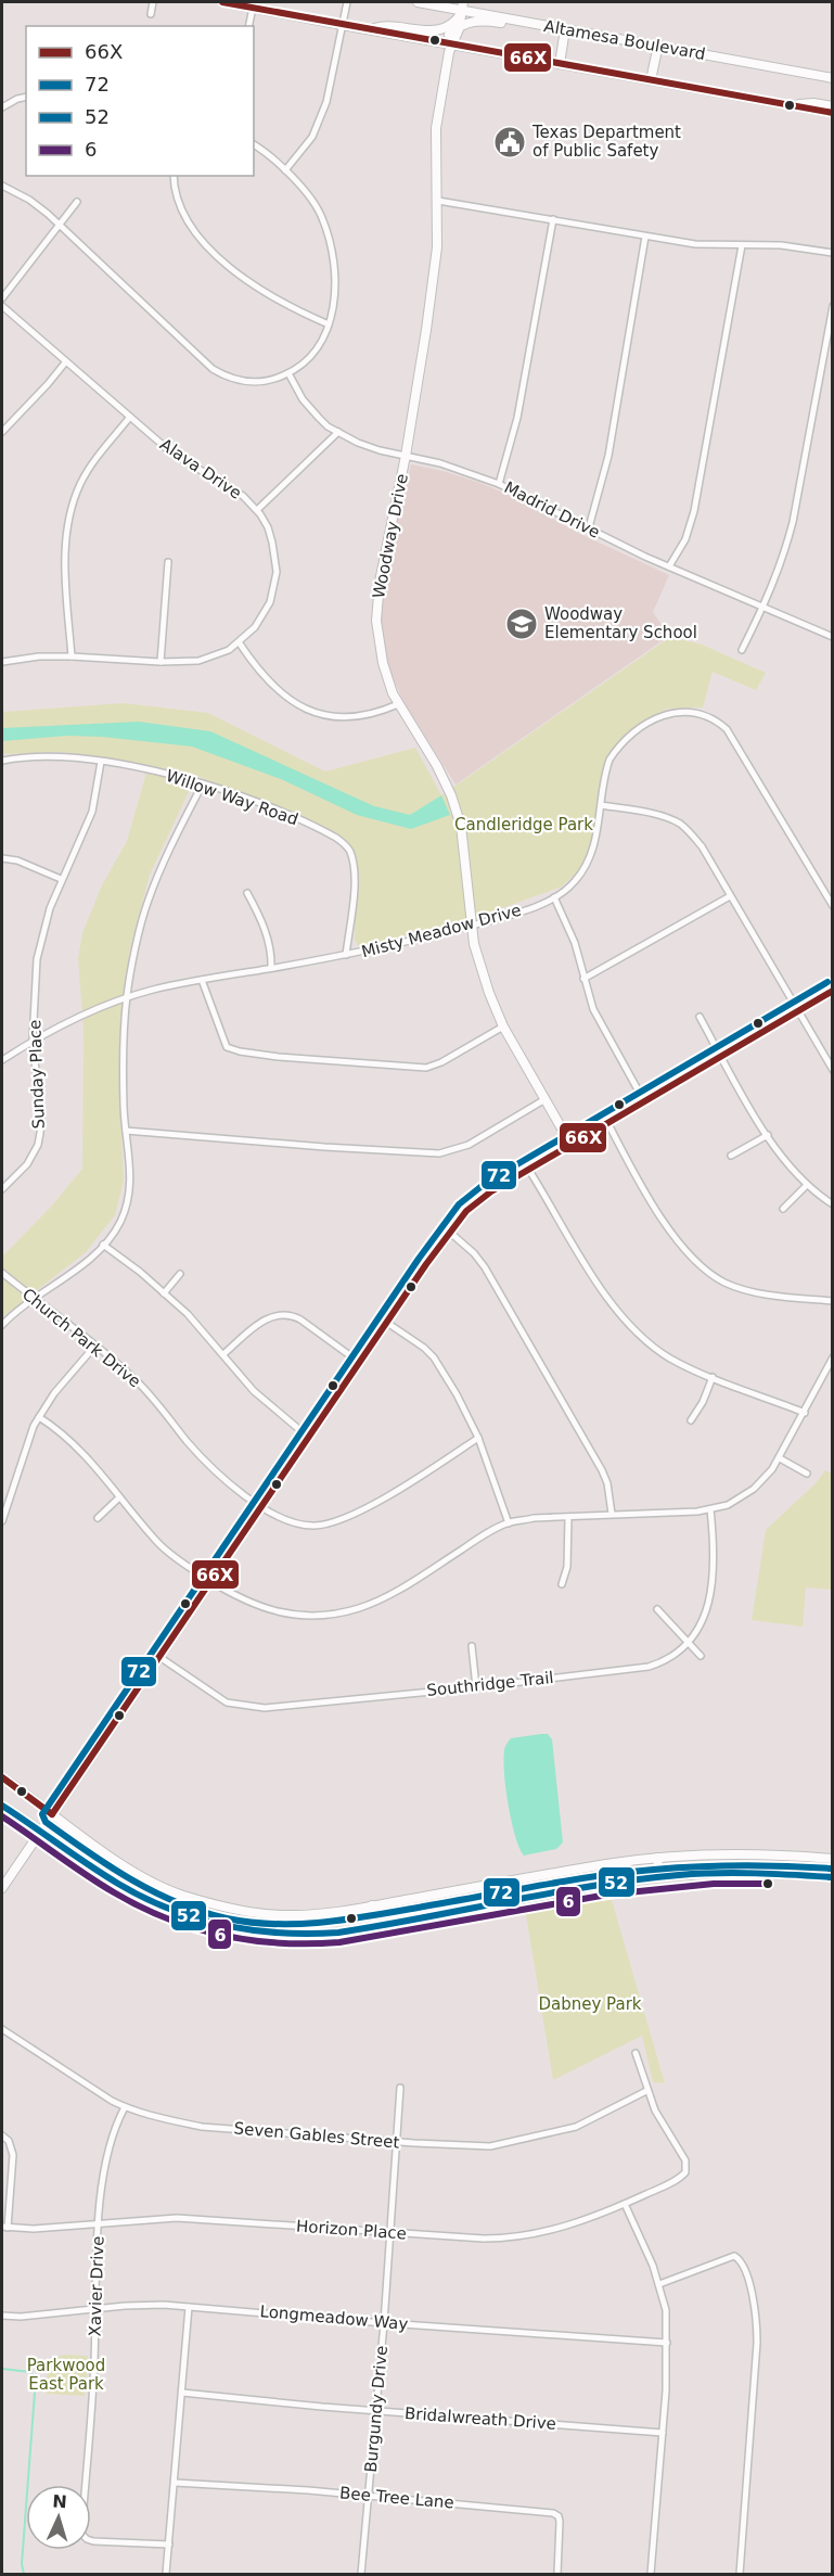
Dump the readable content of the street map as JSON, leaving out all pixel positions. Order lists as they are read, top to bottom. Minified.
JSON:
{"streets":{"main road":["Altamesa Boulevard","Woodway Drive"],"street":["Alava Drive","Madrid Drive","Willow Way Road","Misty Meadow Drive","Sunday Place","Church Park Drive","Southridge Trail","Seven Gables Street","Horizon Place","Xavier Drive","Longmeadow Way","Burgundy Drive","Bridalwreath Drive","Bee Tree Lane"]},"crossings":[["Altamesa Boulevard","Woodway Drive"],["Madrid Drive","Woodway Drive"],["Woodway Drive","Misty Meadow Drive"],["Willow Way Road","Misty Meadow Drive"],["Willow Way Road","Sunday Place"],["Misty Meadow Drive","Sunday Place"],["Seven Gables Street","Horizon Place"],["Seven Gables Street","Xavier Drive"],["Seven Gables Street","Burgundy Drive"],["Horizon Place","Xavier Drive"],["Horizon Place","Burgundy Drive"],["Xavier Drive","Longmeadow Way"],["Longmeadow Way","Burgundy Drive"],["Burgundy Drive","Bridalwreath Drive"],["Burgundy Drive","Bee Tree Lane"]],"parks":["Candleridge Park","Dabney Park","Parkwood East Park"],"places":{"public building":["Texas Department of Public Safety"],"school or university":["Woodway Elementary School"]},"lines":["transit line 66X","transit line 72","transit line 52","transit line 6"],"legend":["66X","72","52","6"],"north":"top"}
